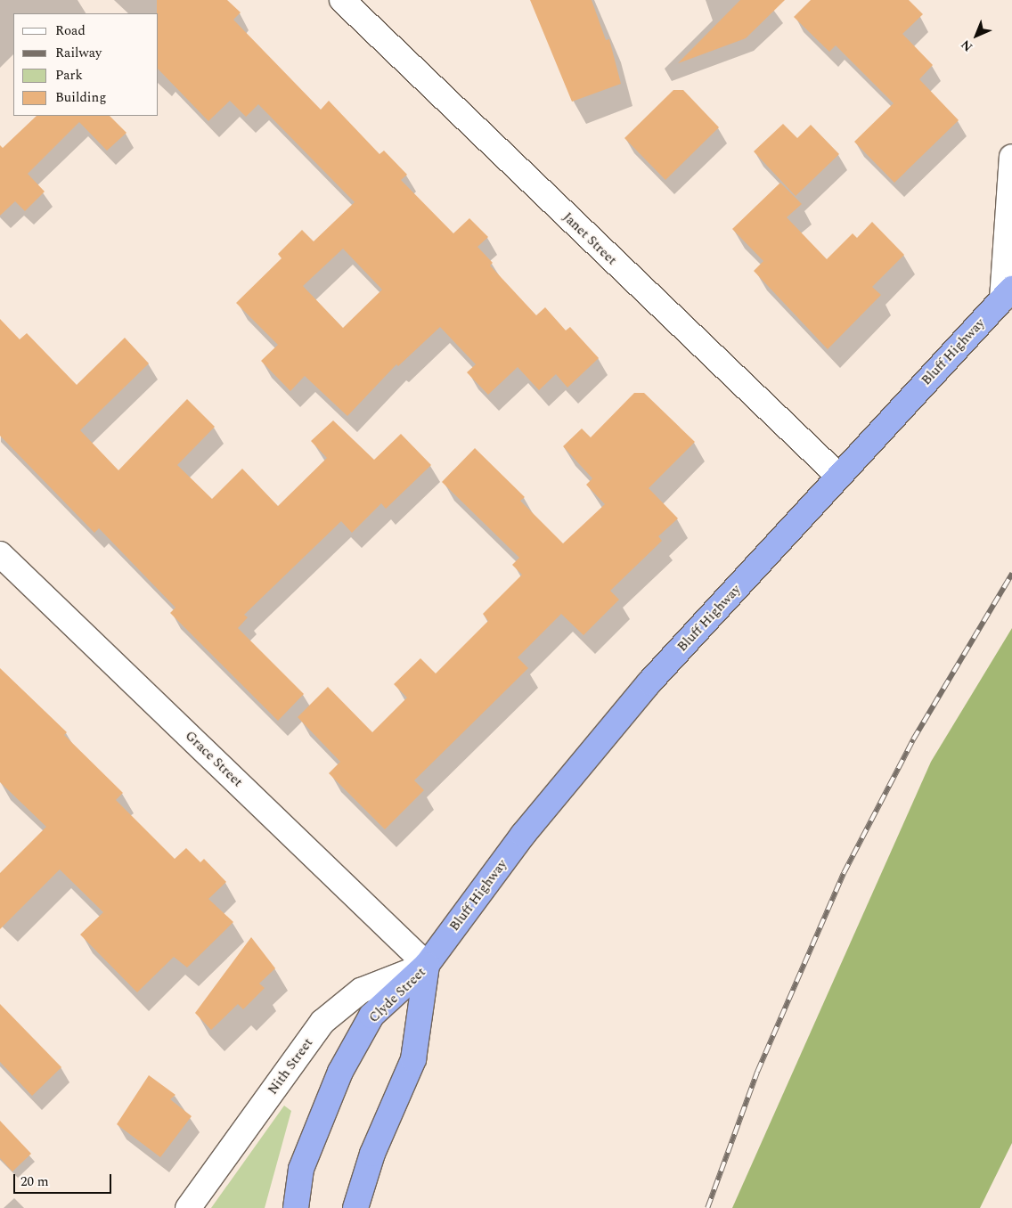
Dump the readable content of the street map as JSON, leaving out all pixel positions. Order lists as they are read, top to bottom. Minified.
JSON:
{"streets":{"highway":["Bluff Highway","Clyde Street"],"street":["Janet Street","Grace Street","Nith Street"]},"crossings":[["Janet Street","Bluff Highway"],["Bluff Highway","Grace Street"],["Bluff Highway","Clyde Street"],["Bluff Highway","Nith Street"],["Grace Street","Clyde Street"],["Grace Street","Nith Street"],["Clyde Street","Nith Street"]],"legend":["Road","Railway","Park","Building"],"scale_bar":"20 m","north":"bottom left"}
